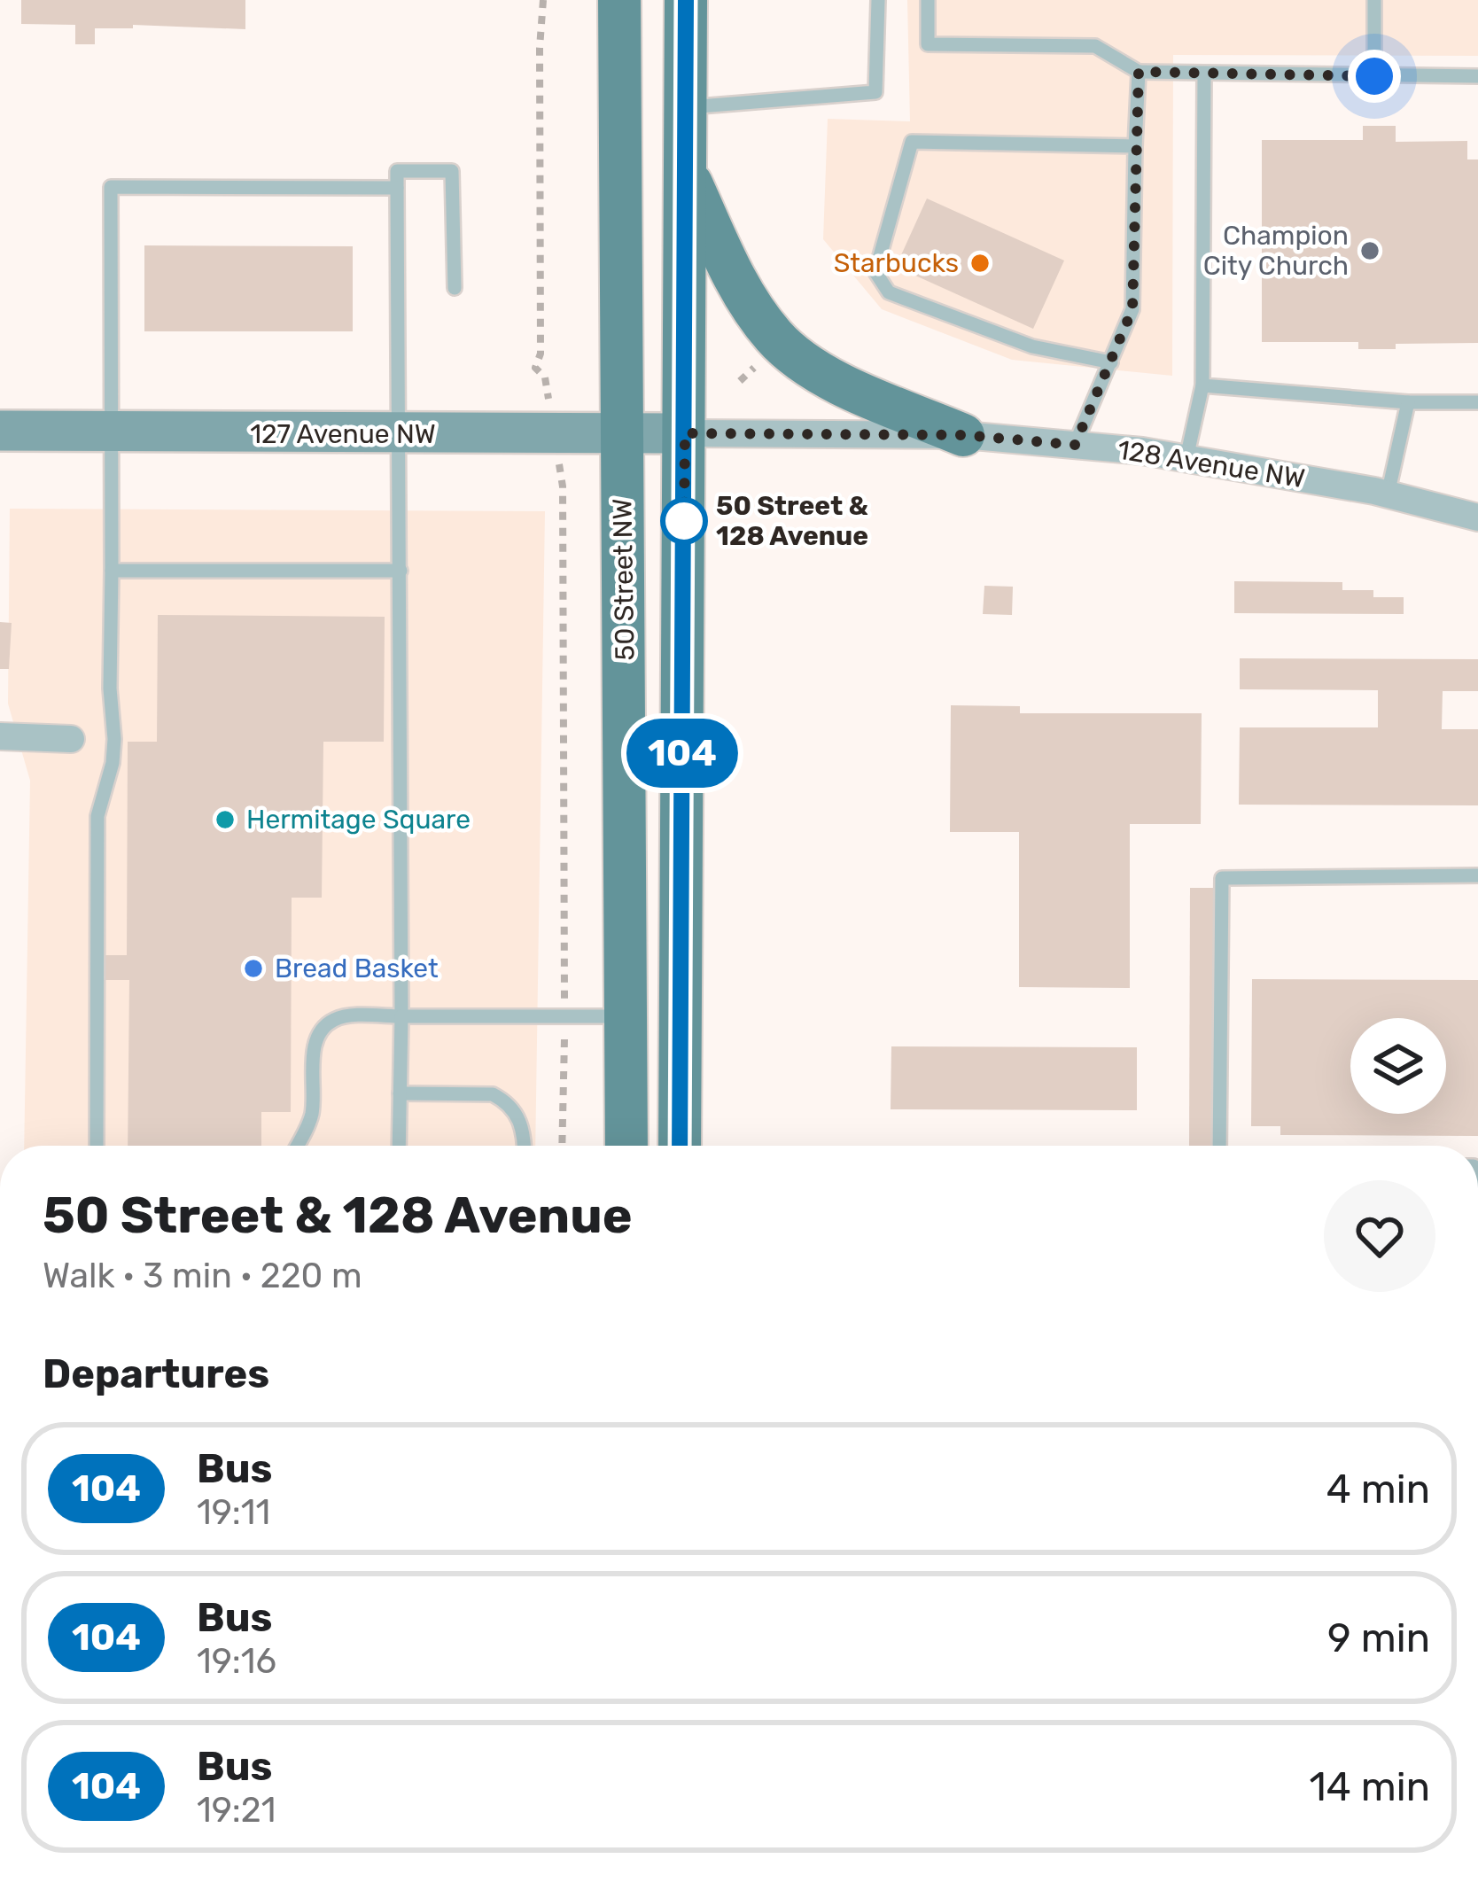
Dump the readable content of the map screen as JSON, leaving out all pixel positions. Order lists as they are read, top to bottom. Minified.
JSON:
{"streets":{"main road":["50 Street NW"],"street":["127 Avenue NW","128 Avenue NW"]},"crossings":[["127 Avenue NW","128 Avenue NW"],["127 Avenue NW","50 Street NW"]],"places":["Champion City Church","Starbucks","50 Street & 128 Avenue","Hermitage Square","Bread Basket"],"lines":["bus line 104"],"page":{"on_map":"104","heading":[["50 Street & 128 Avenue","Walk · 3 min · 220 m"],"Departures"],"list":[{"mark":"104","name":"Bus","note":"19:11","value":"4 min"},{"mark":"104","name":"Bus","note":"19:16","value":"9 min"},{"mark":"104","name":"Bus","note":"19:21","value":"14 min"}]}}
